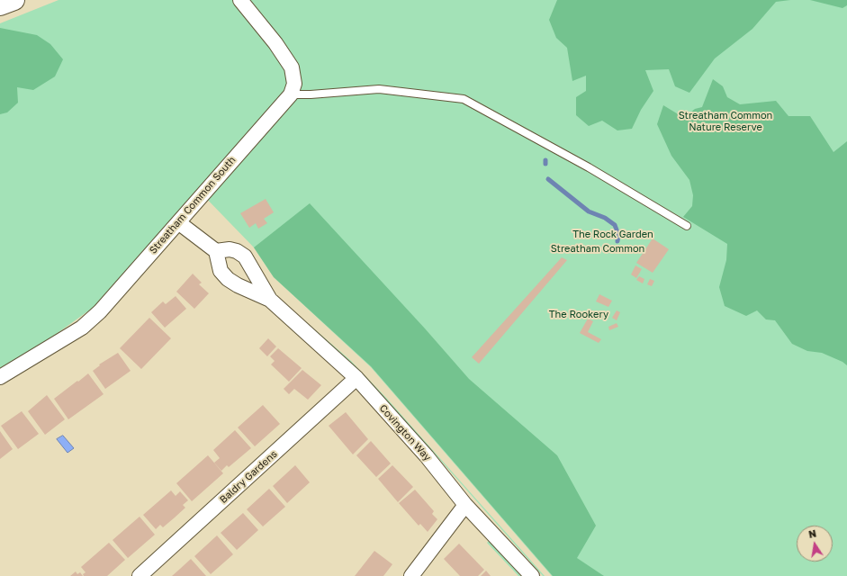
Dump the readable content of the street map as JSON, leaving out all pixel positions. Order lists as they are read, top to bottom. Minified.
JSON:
{"streets":{"street":["Streatham Common South","Covington Way","Baldry Gardens"]},"crossings":[["Covington Way","Baldry Gardens"]],"parks":["Streatham Common Nature Reserve","The Rock Garden","Streatham Common","The Rookery"],"north":"top"}
